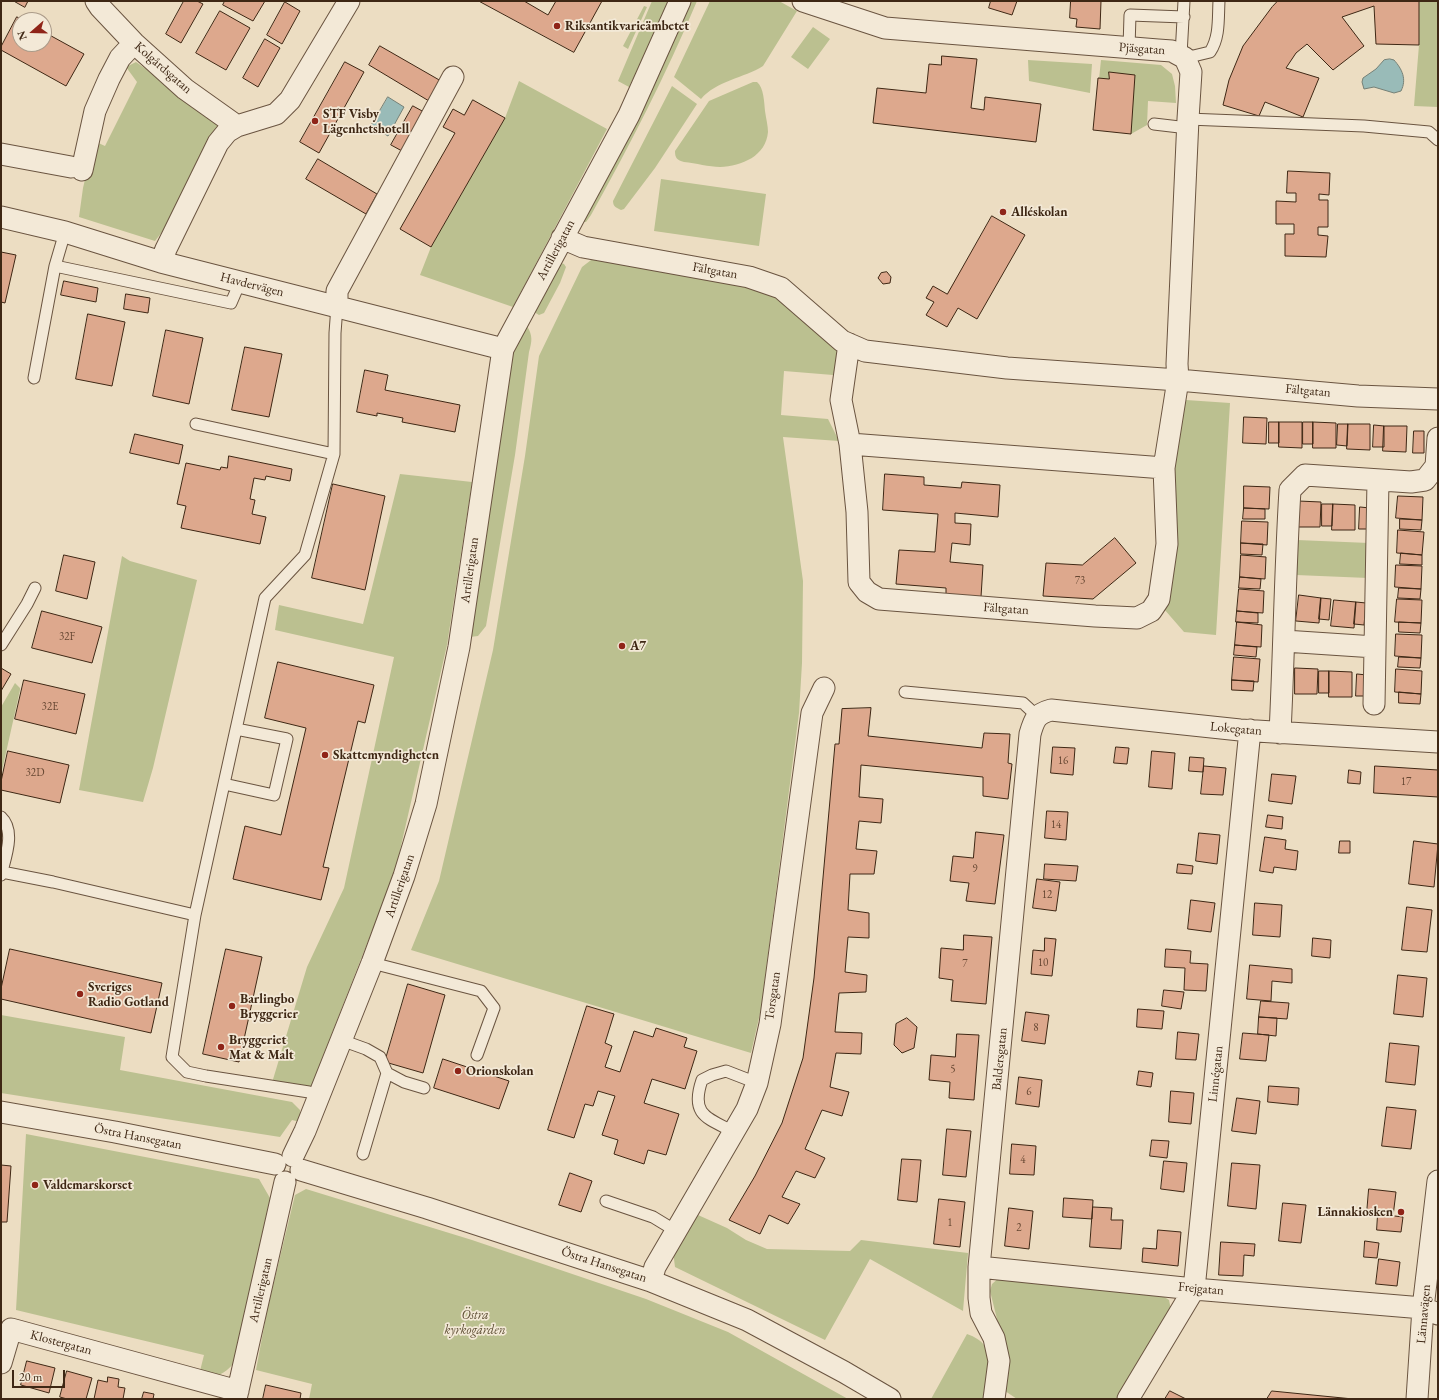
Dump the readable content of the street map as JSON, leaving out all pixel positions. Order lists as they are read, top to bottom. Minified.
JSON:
{"streets":{"street":["Pjäsgatan","Kolgårdsgatan","Artillerigatan","Fältgatan","Havdervägen","Lokegatan","Torsgatan","Baldersgatan","Linnégatan","Östra Hansegatan","Frejgatan","Lännavägen","Klostergatan"]},"crossings":[["Artillerigatan","Fältgatan"],["Artillerigatan","Havdervägen"],["Artillerigatan","Östra Hansegatan"],["Artillerigatan","Klostergatan"],["Lokegatan","Baldersgatan"],["Lokegatan","Linnégatan"],["Torsgatan","Östra Hansegatan"],["Baldersgatan","Frejgatan"],["Linnégatan","Frejgatan"],["Frejgatan","Lännavägen"]],"parks":["Östra kyrkogården"],"places":["Riksantikvarieämbetet","STF Visby Lägenhetshotell","Alléskolan","A7","Skattemyndigheten","Sveriges Radio Gotland","Barlingbo Bryggerier","Bryggeriet Mat & Malt","Orionskolan","Valdemarskorset","Lännakiosken"],"house_numbers":["73","32F","32E","16","32D","17","14","9","12","10","7","8","5","6","4","1","2"],"scale_bar":"20 m","north":"left"}
